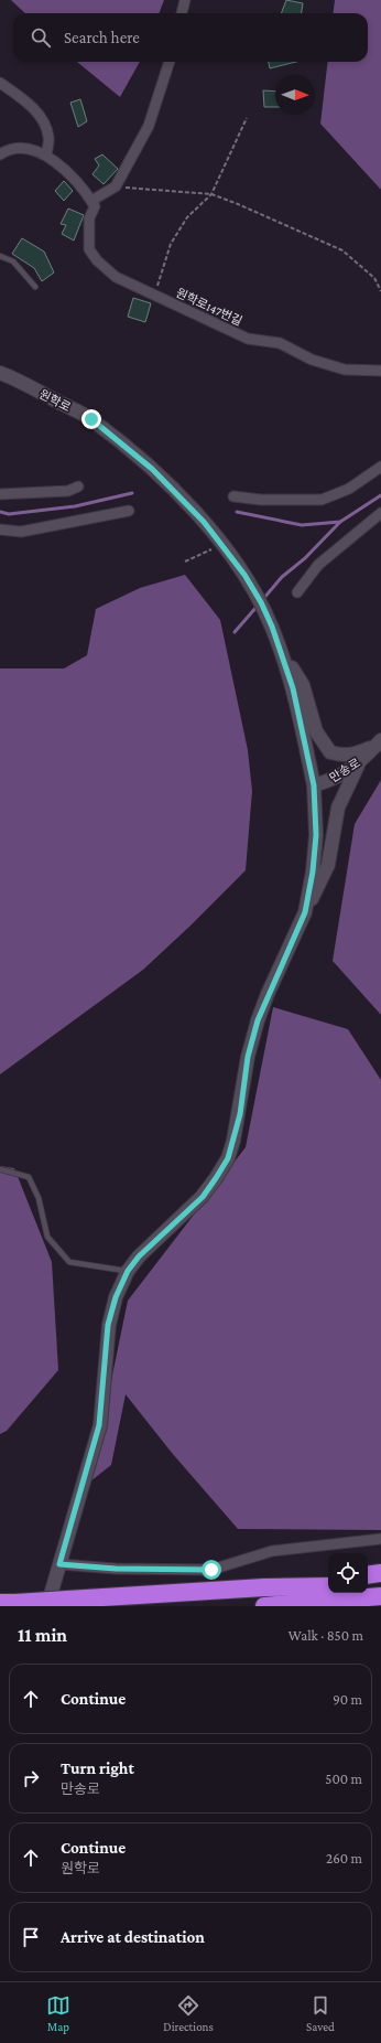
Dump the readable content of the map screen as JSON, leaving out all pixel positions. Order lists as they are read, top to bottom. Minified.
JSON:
{"streets":{"street":["원학로147번길","원학로","만송로"]},"crossings":[["원학로","만송로"]],"north":"right","page":{"search":"Search here","heading":["11 min","Walk · 850 m"],"list":[["Continue","90 m"],["Turn right","만송로","500 m"],["Continue","원학로","260 m"],"Arrive at destination"],"nav":["Map","Directions","Saved"]}}
